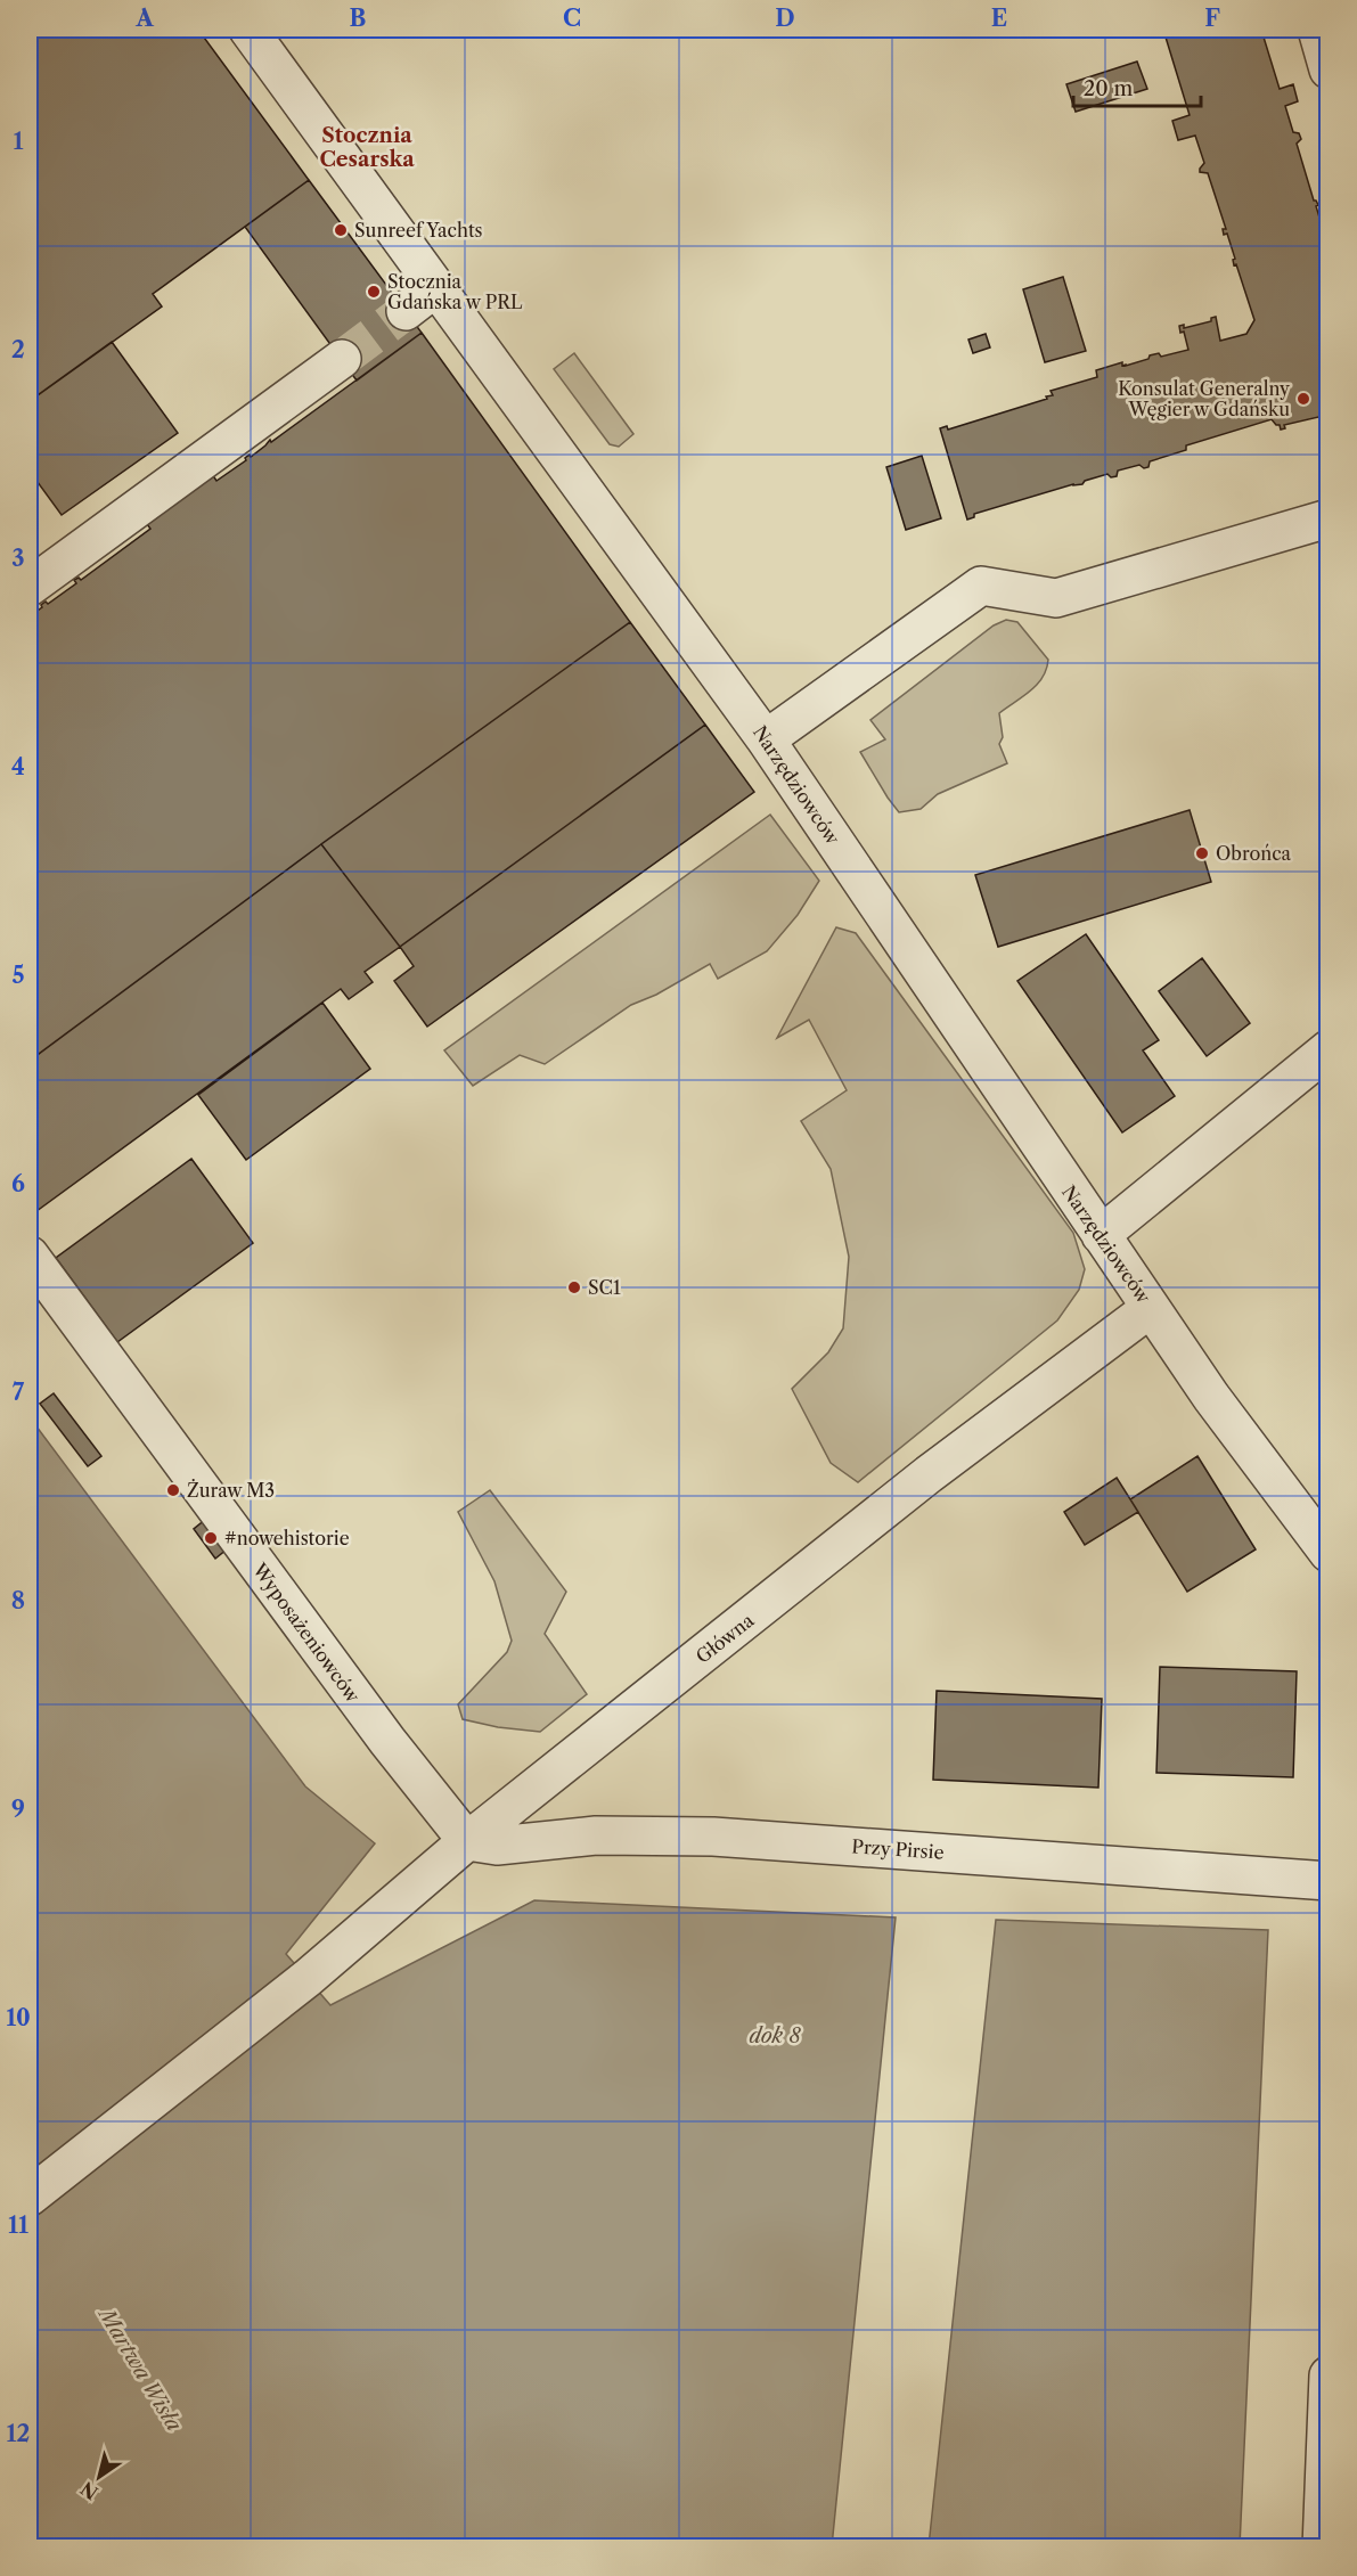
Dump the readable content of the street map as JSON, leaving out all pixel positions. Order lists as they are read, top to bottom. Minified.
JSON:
{"streets":{"street":["Narzędziowców","Wyposażeniowców","Główna","Przy Pirsie"]},"crossings":[["Narzędziowców","Główna"],["Wyposażeniowców","Główna"],["Wyposażeniowców","Przy Pirsie"],["Główna","Przy Pirsie"]],"districts":["Stocznia Cesarska"],"water":["dok 8","Martwa Wisła"],"places":["Sunreef Yachts","Stocznia Gdańska w PRL","Konsulat Generalny Węgier w Gdańsku","Obrońca","SC1","Żuraw M3","#nowehistorie"],"scale_bar":"20 m","north":"bottom left","grid":{"columns":["A","B","C","D","E","F"],"rows":["1","2","3","4","5","6","7","8","9","10","11","12"]}}
